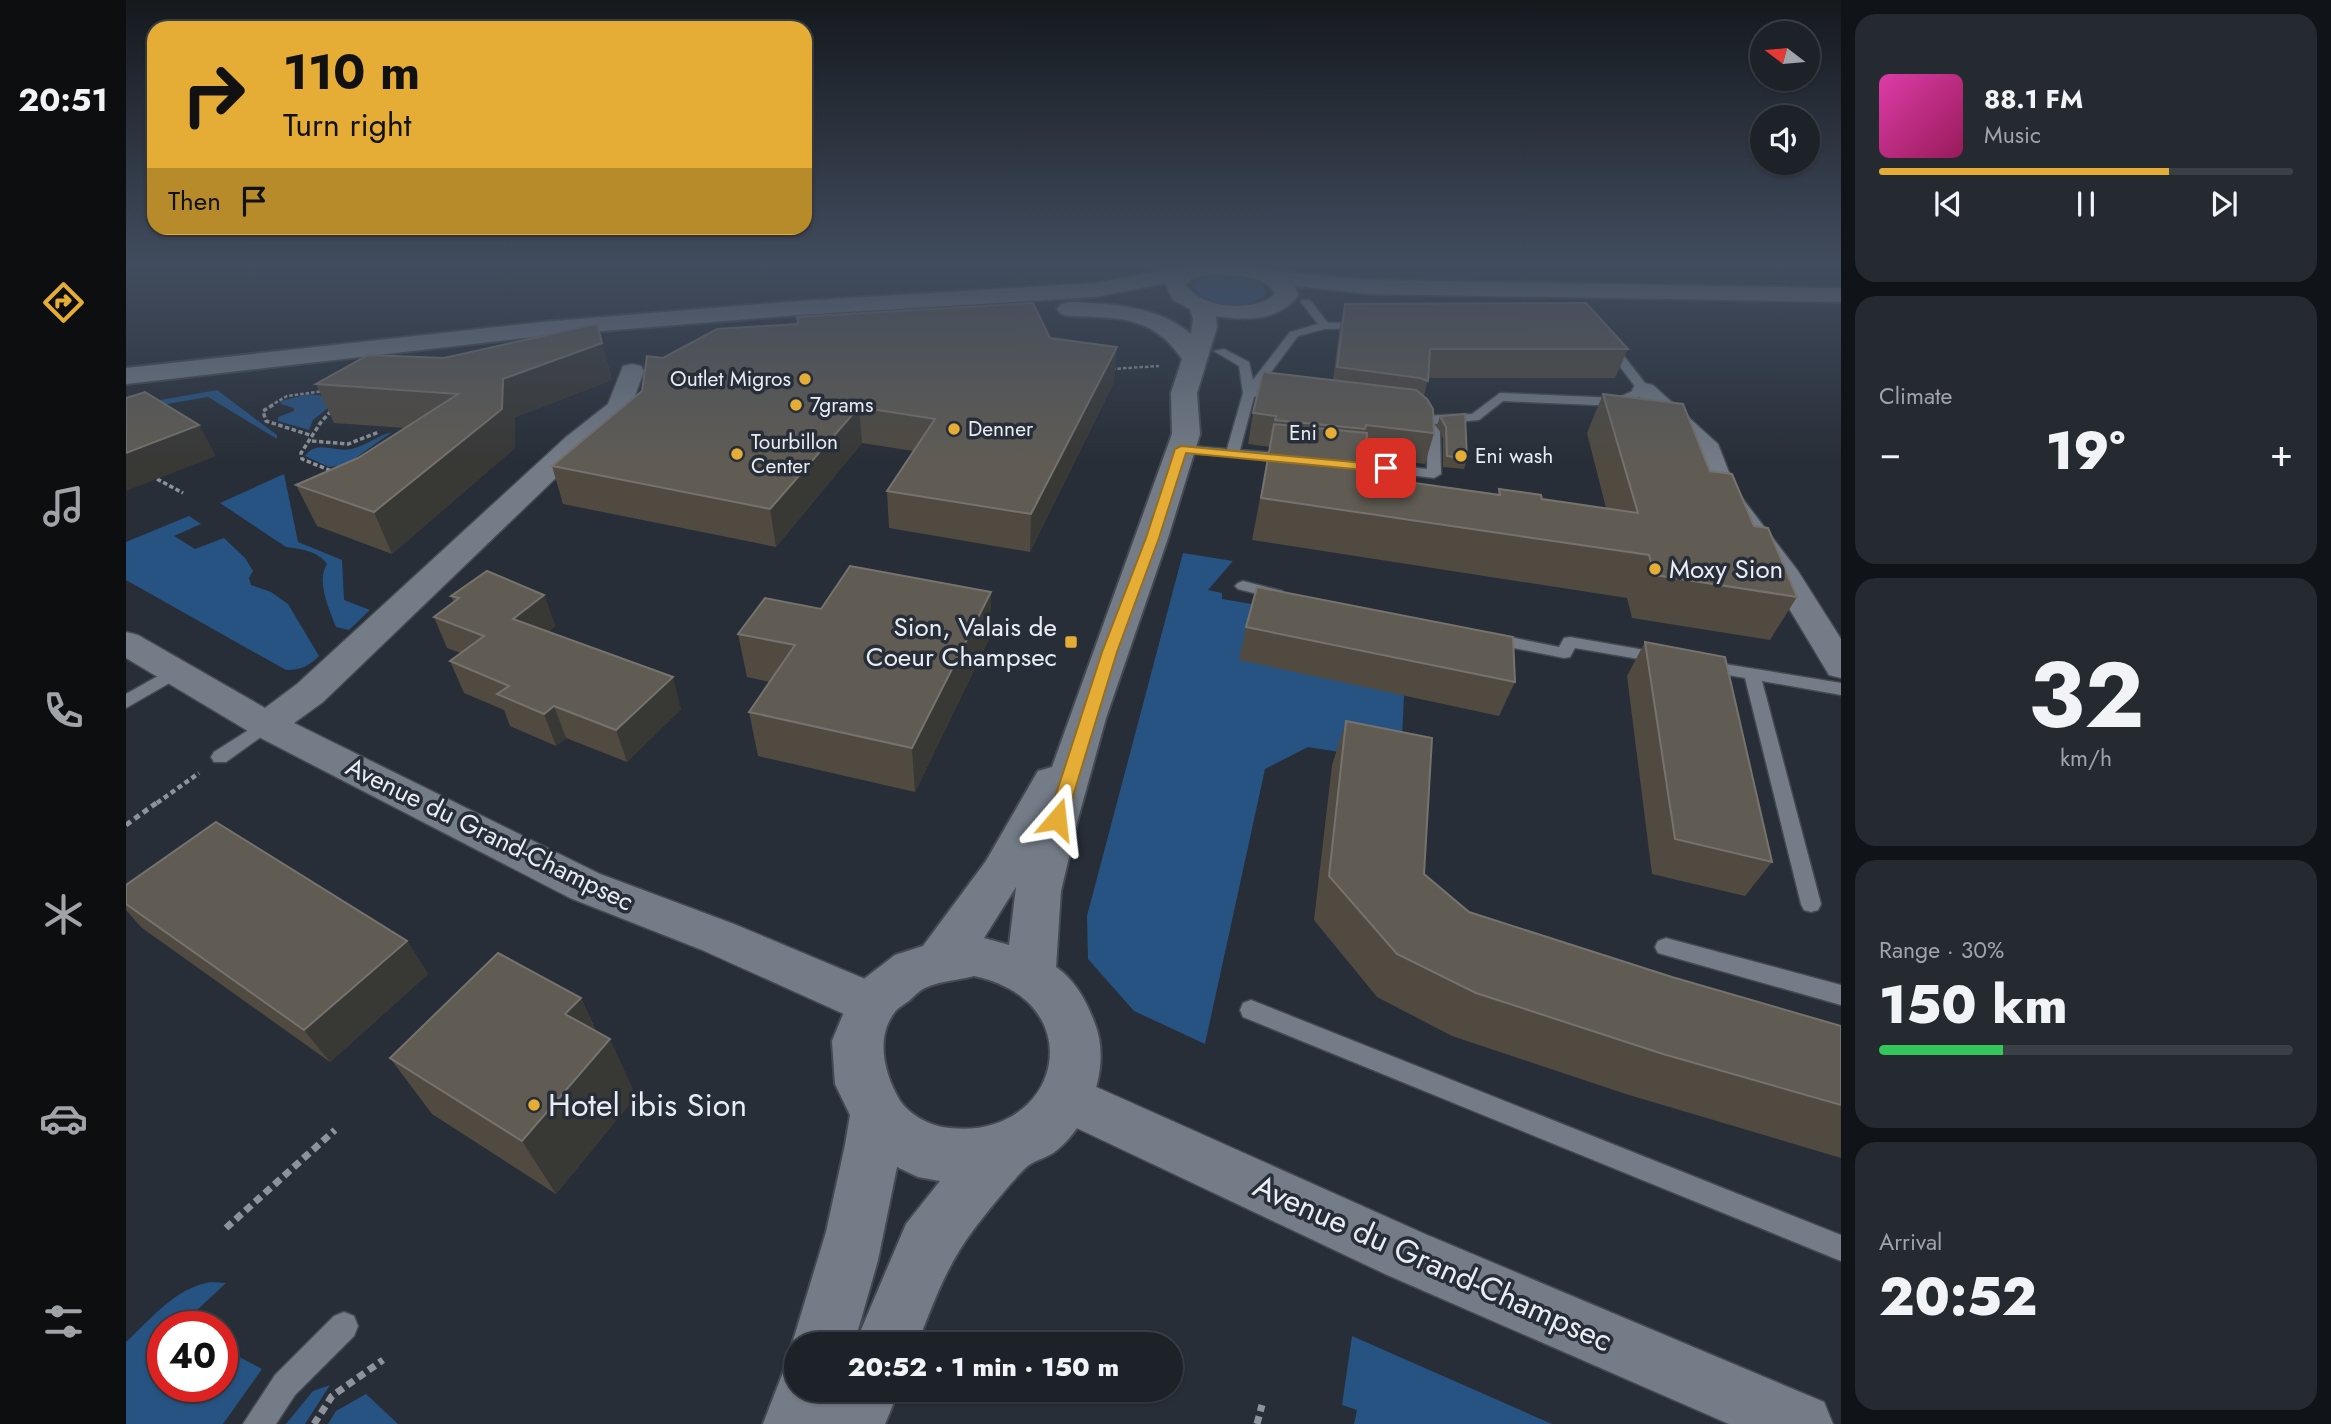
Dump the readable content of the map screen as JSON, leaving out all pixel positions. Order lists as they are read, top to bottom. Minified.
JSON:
{"streets":{"street":["Avenue du Grand-Champsec"]},"places":{"other":["Outlet Migros","7grams","Denner","Eni","Tourbillon Center","Eni wash","Moxy Sion","Hotel ibis Sion"],"transit":["Sion, Valais de Coeur Champsec"]},"north":"left","page":{"tabs":"20:51","turn":["110 m","Turn right"],"song":["88.1 FM","Music"],"then":"Then","tile":["Climate",["32","km/h"],["Range · 30%","150 km"],["Arrival","20:52"]],"heat":["−","19°","+"],"limit":"40","trip":"20:52 · 1 min · 150 m"}}
